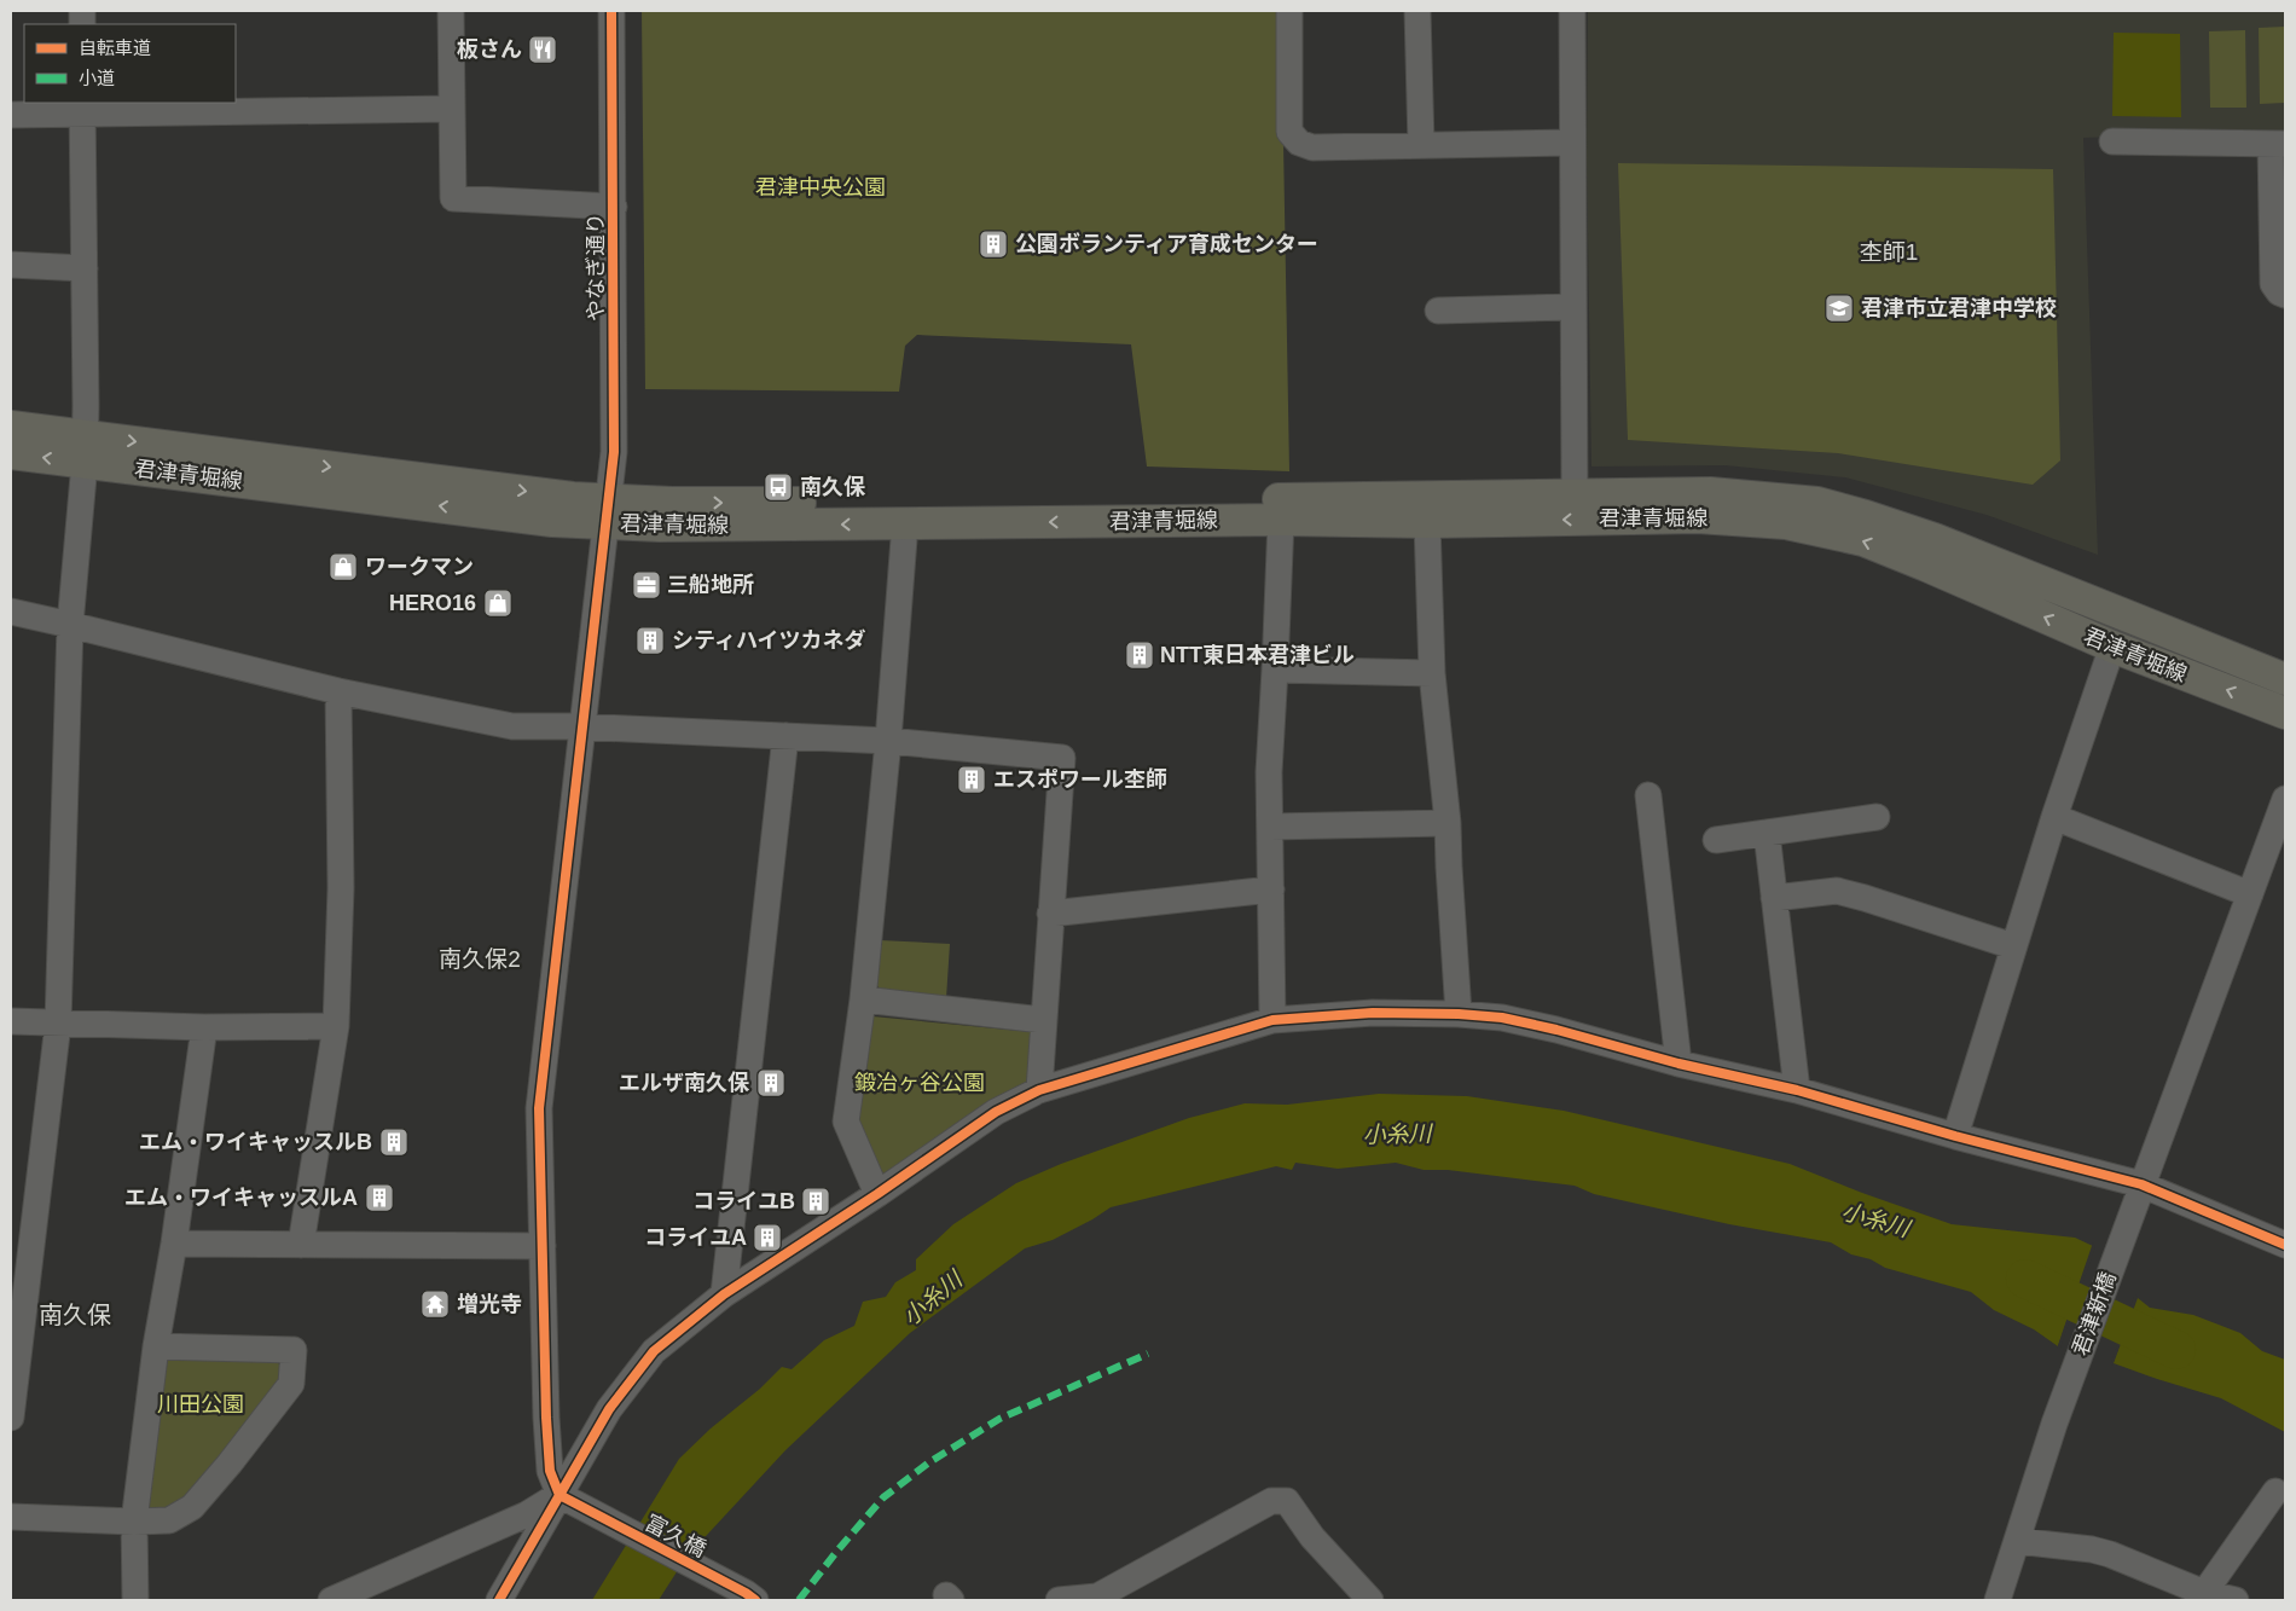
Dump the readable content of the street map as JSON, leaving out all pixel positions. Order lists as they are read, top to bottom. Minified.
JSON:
{"streets":{"main road":["君津青堀線"],"street":["やなぎ通り","君津新橋","富久橋"]},"crossings":[["やなぎ通り","君津青堀線"],["やなぎ通り","富久橋"]],"districts":["杢師1","南久保2","南久保"],"water":["小糸川"],"parks":["君津中央公園","鍛冶ヶ谷公園","川田公園"],"places":{"restaurant":["板さん"],"building":["公園ボランティア育成センター","シティハイツカネダ","NTT東日本君津ビル","エスポワール杢師","エルザ南久保","エム・ワイキャッスルB","エム・ワイキャッスルA","コライユB","コライユA"],"school or university":["君津市立君津中学校"],"bus stop":["南久保"],"shop":["ワークマン","HERO16"],"office":["三船地所"],"temple":["増光寺"]},"legend":["自転車道","小道"]}
